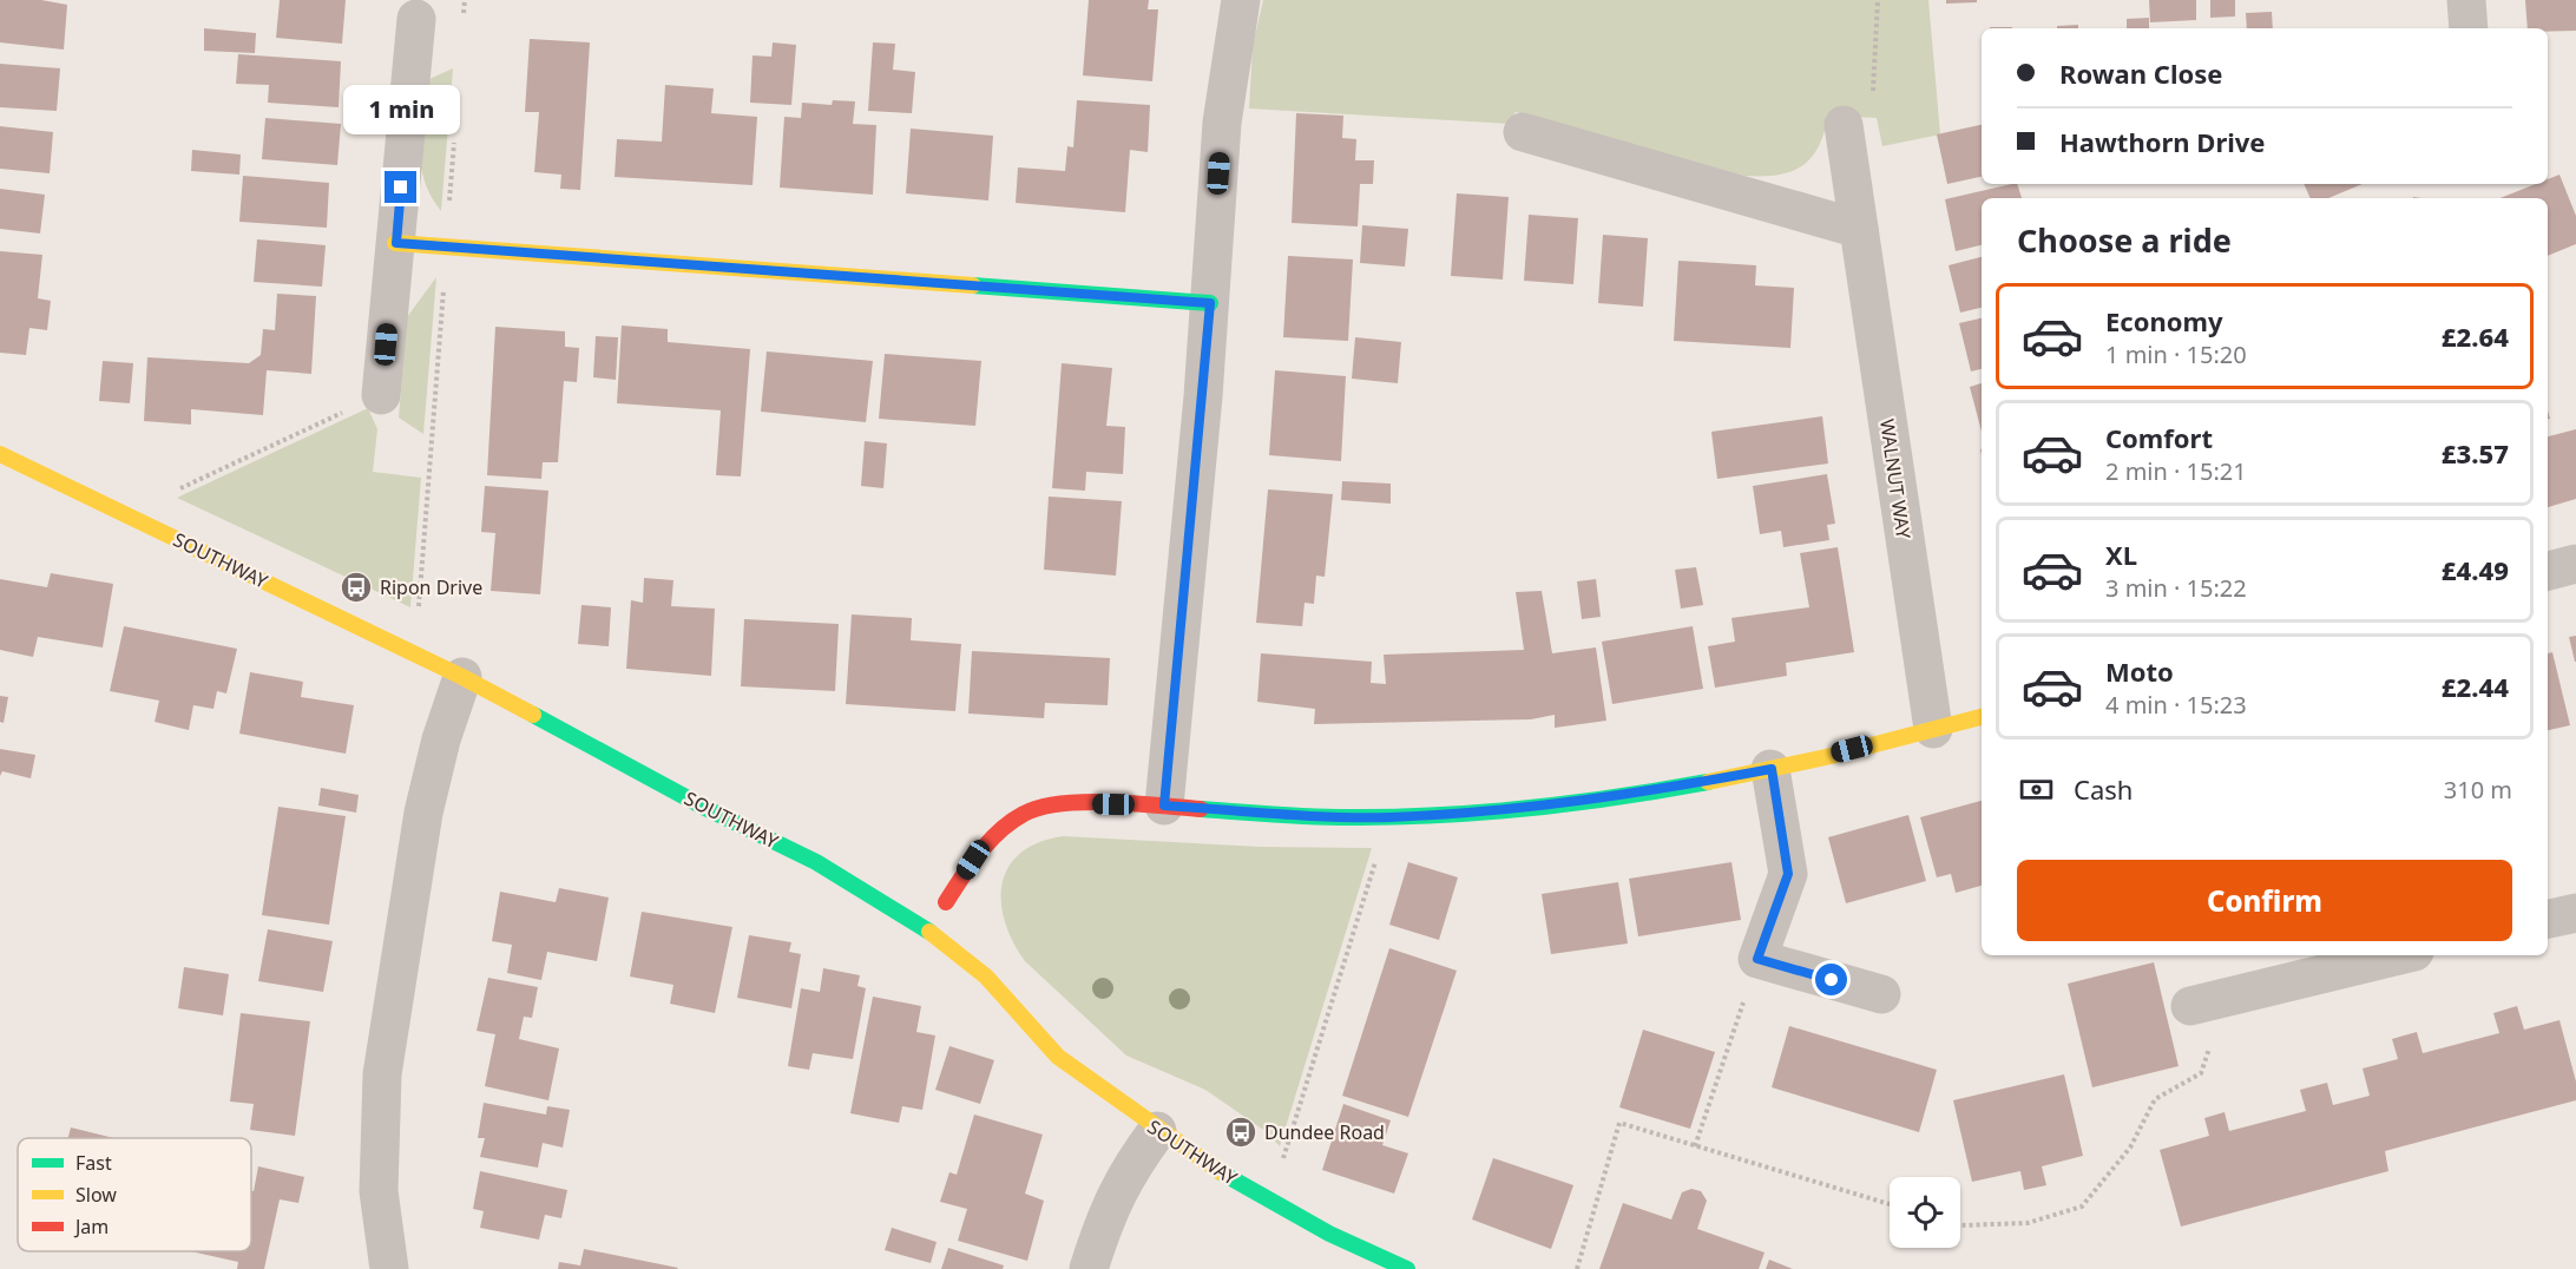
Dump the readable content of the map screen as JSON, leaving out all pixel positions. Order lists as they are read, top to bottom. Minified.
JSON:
{"streets":{"street":["WALNUT WAY","SOUTHWAY"]},"places":{"bus stop":["Ripon Drive","Dundee Road"]},"legend":["Fast","Slow","Jam"],"page":{"banner":["Rowan Close","Hawthorn Drive"],"bubble":"1 min","heading":"Choose a ride","list":[{"name":"Economy","note":"1 min · 15:20","value":"£2.64"},{"name":"Comfort","note":"2 min · 15:21","value":"£3.57"},{"name":"XL","note":"3 min · 15:22","value":"£4.49"},{"name":"Moto","note":"4 min · 15:23","value":"£2.44"}],"pay":["Cash","310 m"],"buttons":"Confirm"}}
